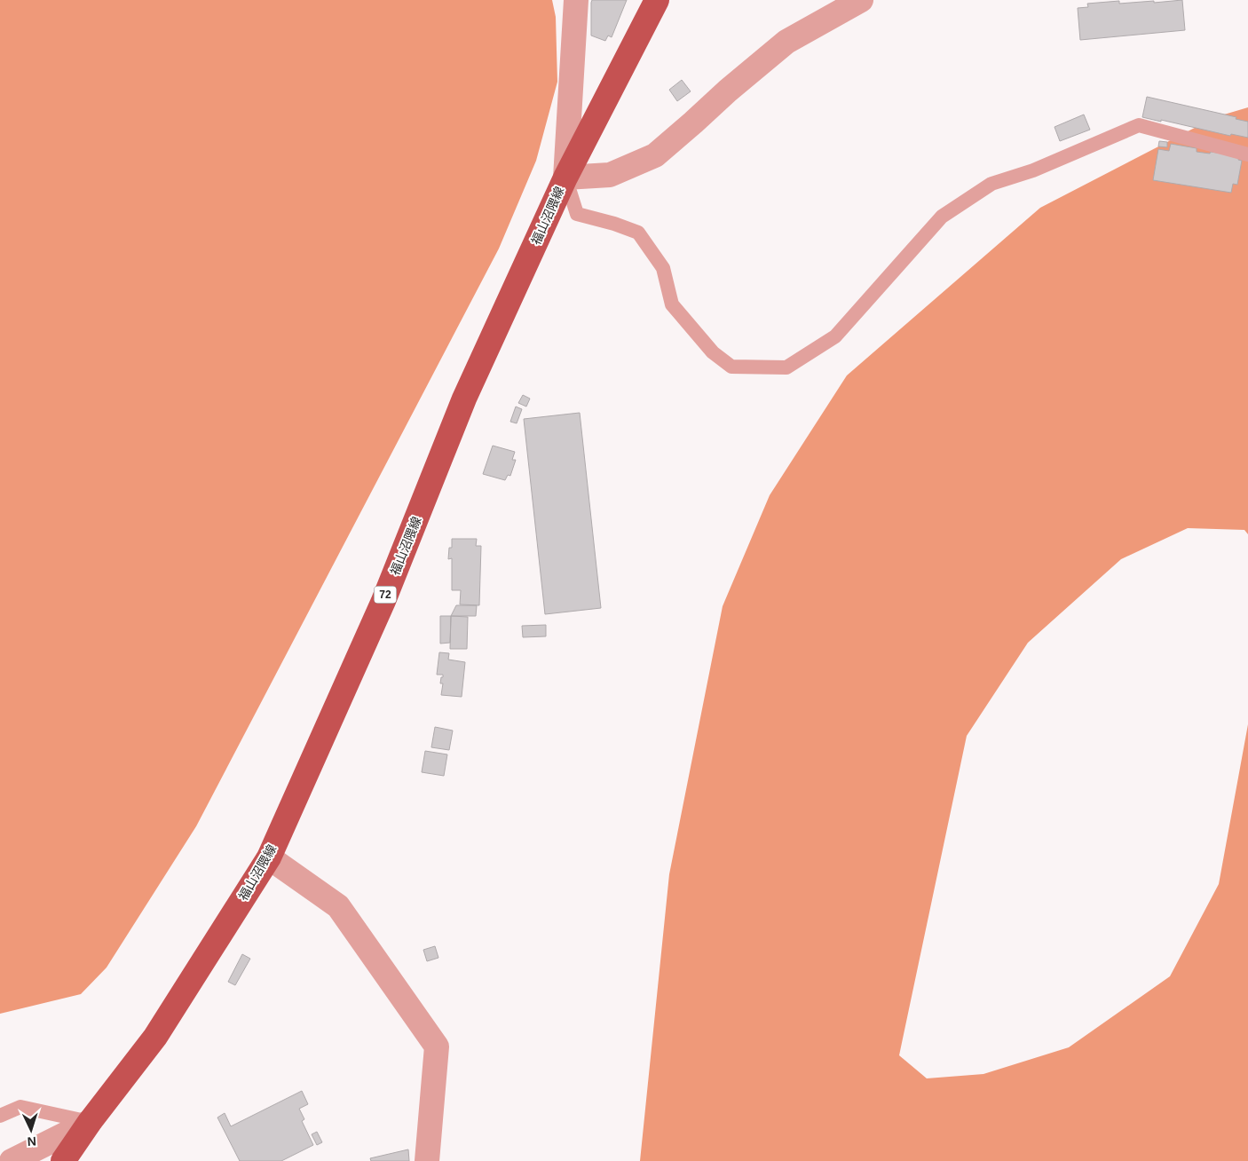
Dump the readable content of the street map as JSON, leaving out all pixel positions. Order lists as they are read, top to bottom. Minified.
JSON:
{"streets":{"main road":["福山沼隈線","72"]},"north":"bottom"}
